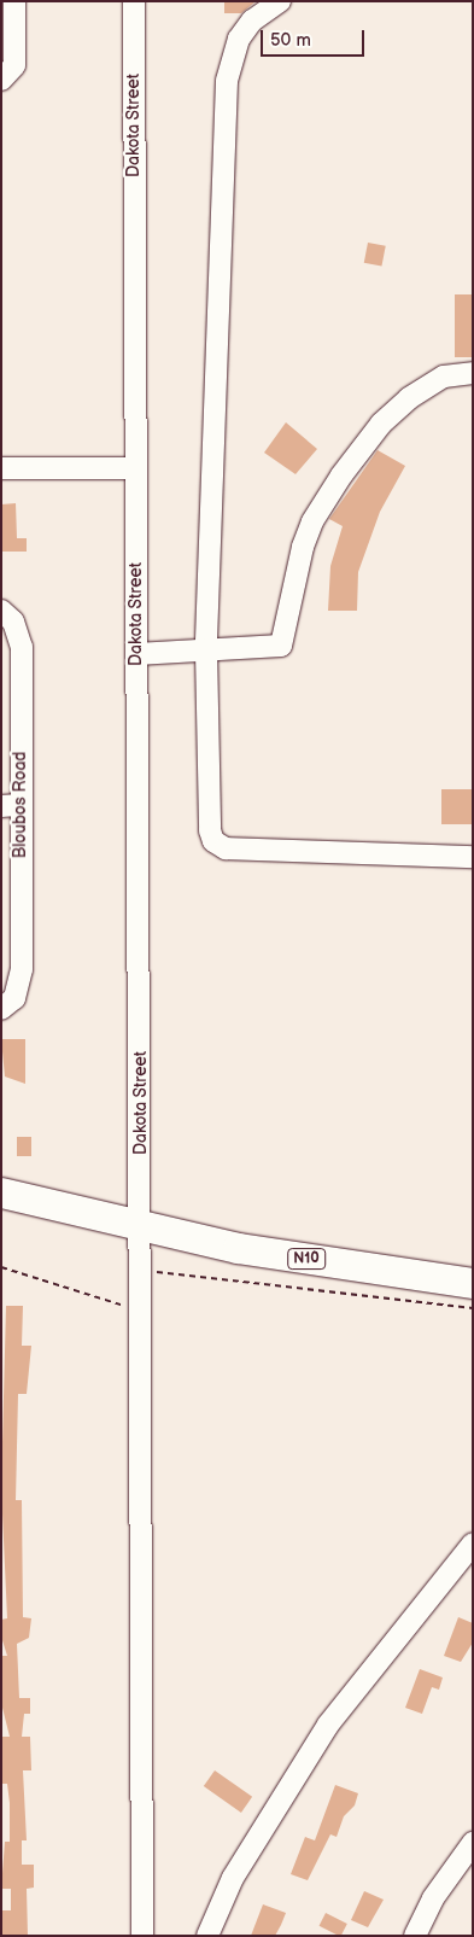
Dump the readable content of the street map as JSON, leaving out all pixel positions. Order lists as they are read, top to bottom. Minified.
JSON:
{"streets":{"highway":["N10"],"street":["Dakota Street","Bloubos Road"]},"crossings":[["Dakota Street","N10"]],"scale_bar":"50 m"}
